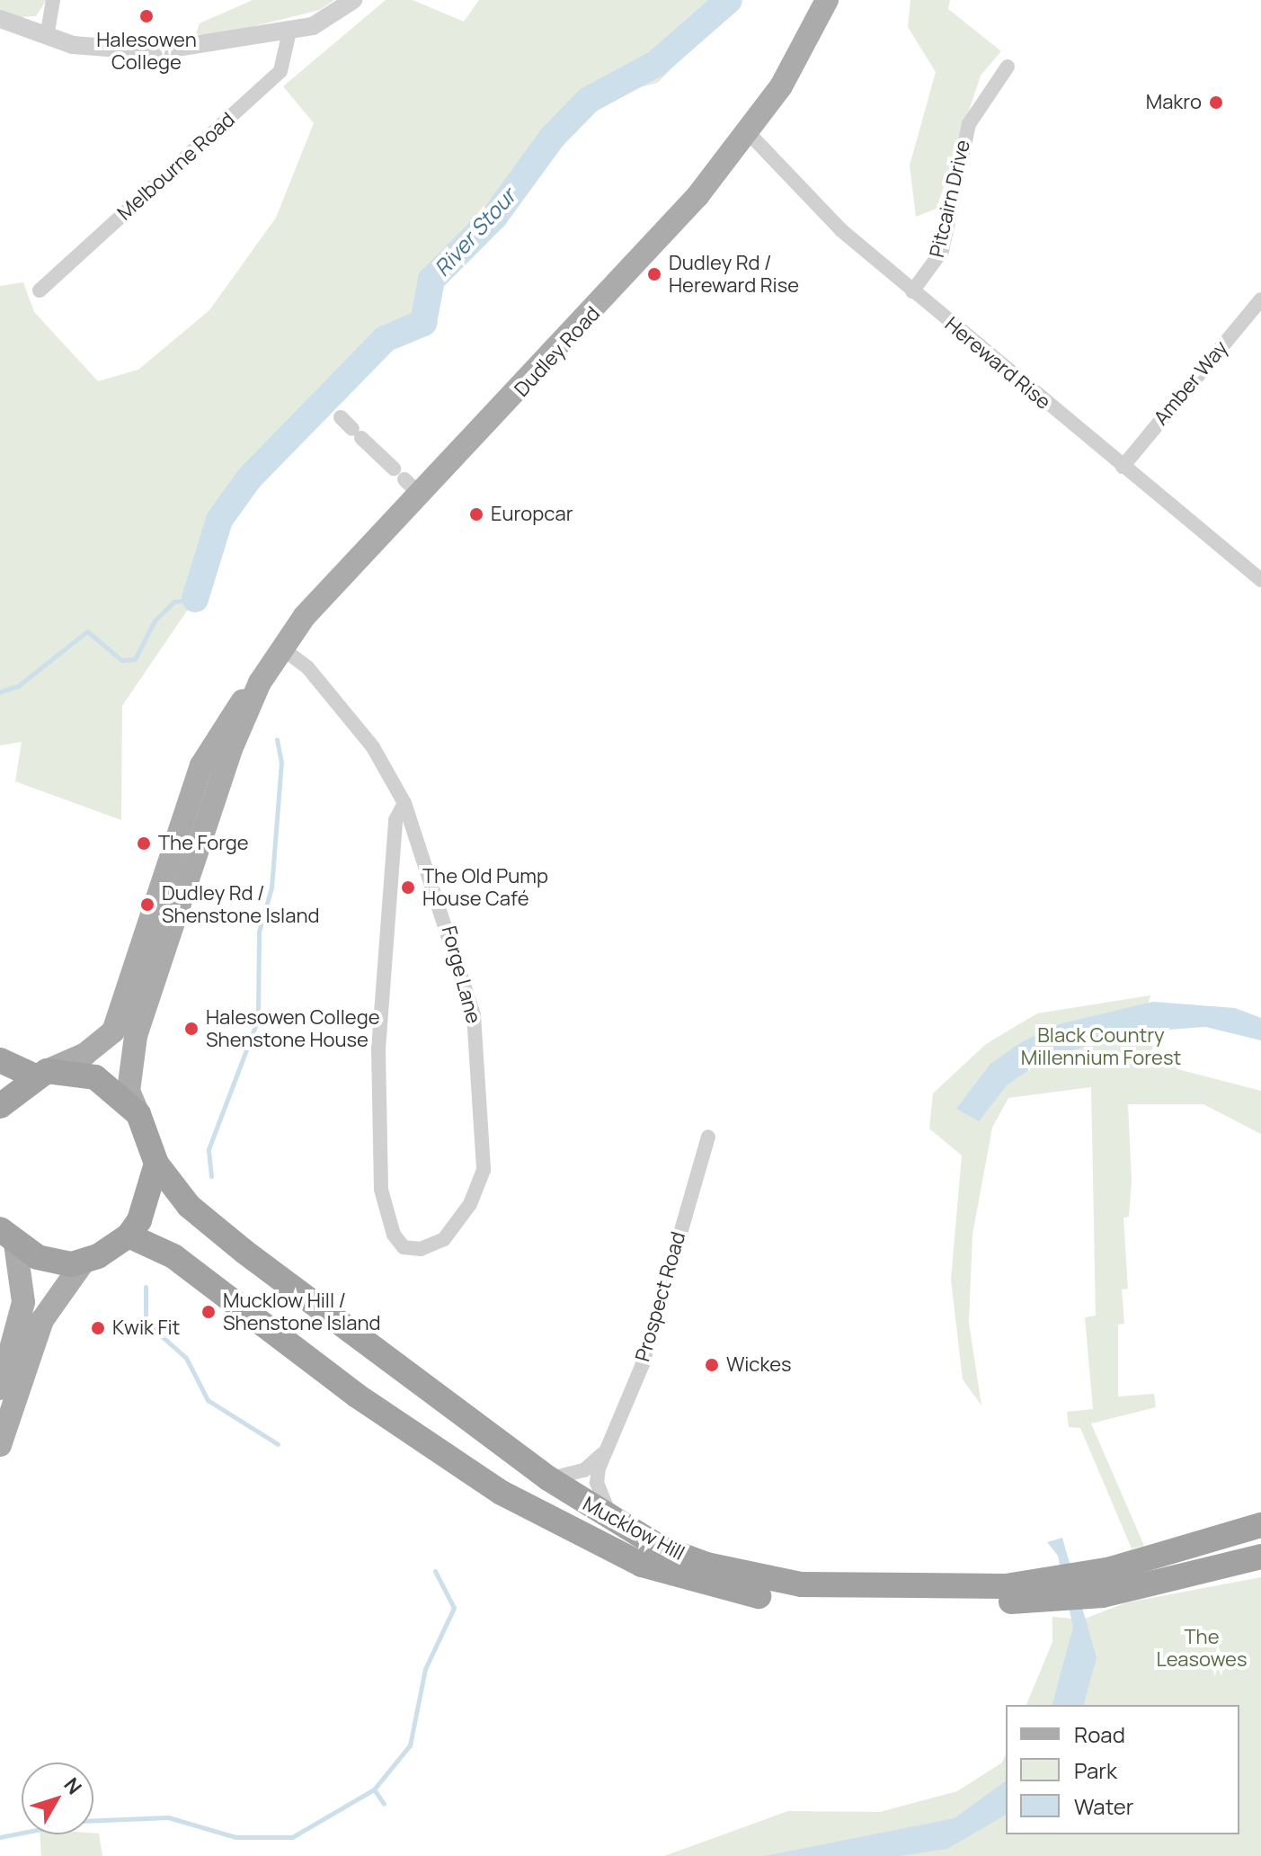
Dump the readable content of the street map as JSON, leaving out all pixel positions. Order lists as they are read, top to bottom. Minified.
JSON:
{"streets":{"highway":["Mucklow Hill"],"main road":["Dudley Road"],"street":["Melbourne Road","Pitcairn Drive","Hereward Rise","Amber Way","Forge Lane","Prospect Road"]},"crossings":[["Pitcairn Drive","Hereward Rise"],["Dudley Road","Hereward Rise"],["Dudley Road","Forge Lane"],["Hereward Rise","Amber Way"],["Prospect Road","Mucklow Hill"]],"water":["River Stour"],"parks":["Black Country Millennium Forest","The Leasowes"],"places":["Halesowen College","Makro","Dudley Rd / Hereward Rise","Europcar","The Forge","The Old Pump House Café","Dudley Rd / Shenstone Island","Halesowen College Shenstone House","Mucklow Hill / Shenstone Island","Kwik Fit","Wickes"],"legend":["Road","Park","Water"],"north":"top right"}
